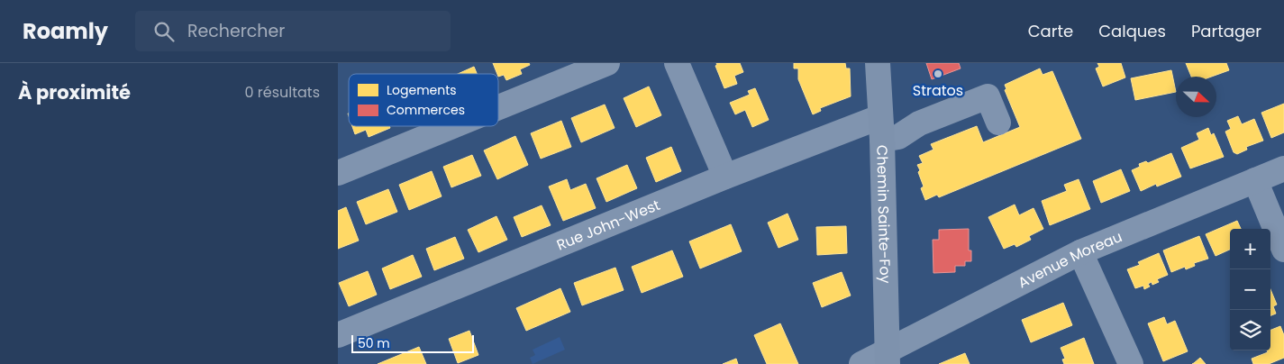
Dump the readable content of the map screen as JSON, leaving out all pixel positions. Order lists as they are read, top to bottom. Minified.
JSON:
{"streets":{"main road":["Chemin Sainte-Foy"],"street":["Rue John-West","Avenue Moreau"]},"crossings":[["Chemin Sainte-Foy","Rue John-West"],["Chemin Sainte-Foy","Avenue Moreau"]],"places":["Stratos"],"legend":["Logements","Commerces"],"scale_bar":"50 m","north":"right","page":{"header":"Roamly","search":"Rechercher","nav":["Carte","Calques","Partager"],"heading":["À proximité","0 résultats"],"map_buttons":["+","−"],"scale":"50 m"}}
